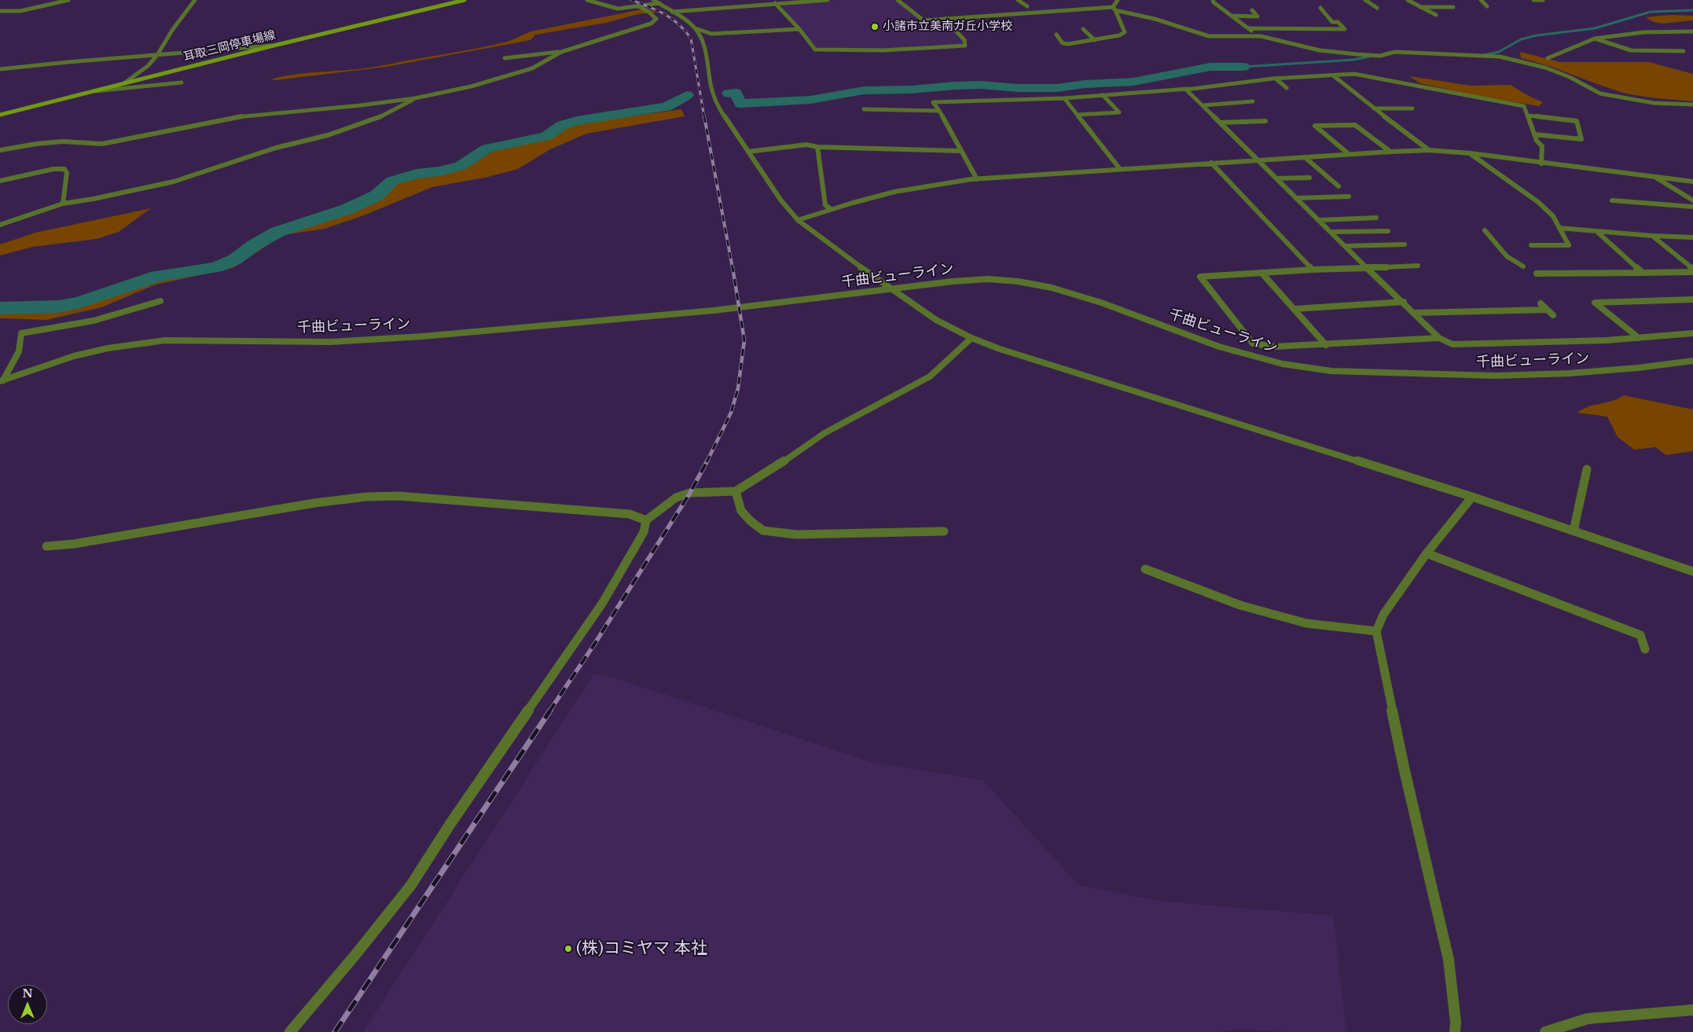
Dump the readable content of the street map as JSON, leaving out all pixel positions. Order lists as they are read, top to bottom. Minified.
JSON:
{"streets":{"main road":["耳取三岡停車場線"],"street":["千曲ビューライン"]},"places":["小諸市立美南ガ丘小学校","(株)コミヤマ 本社"],"north":"top"}
